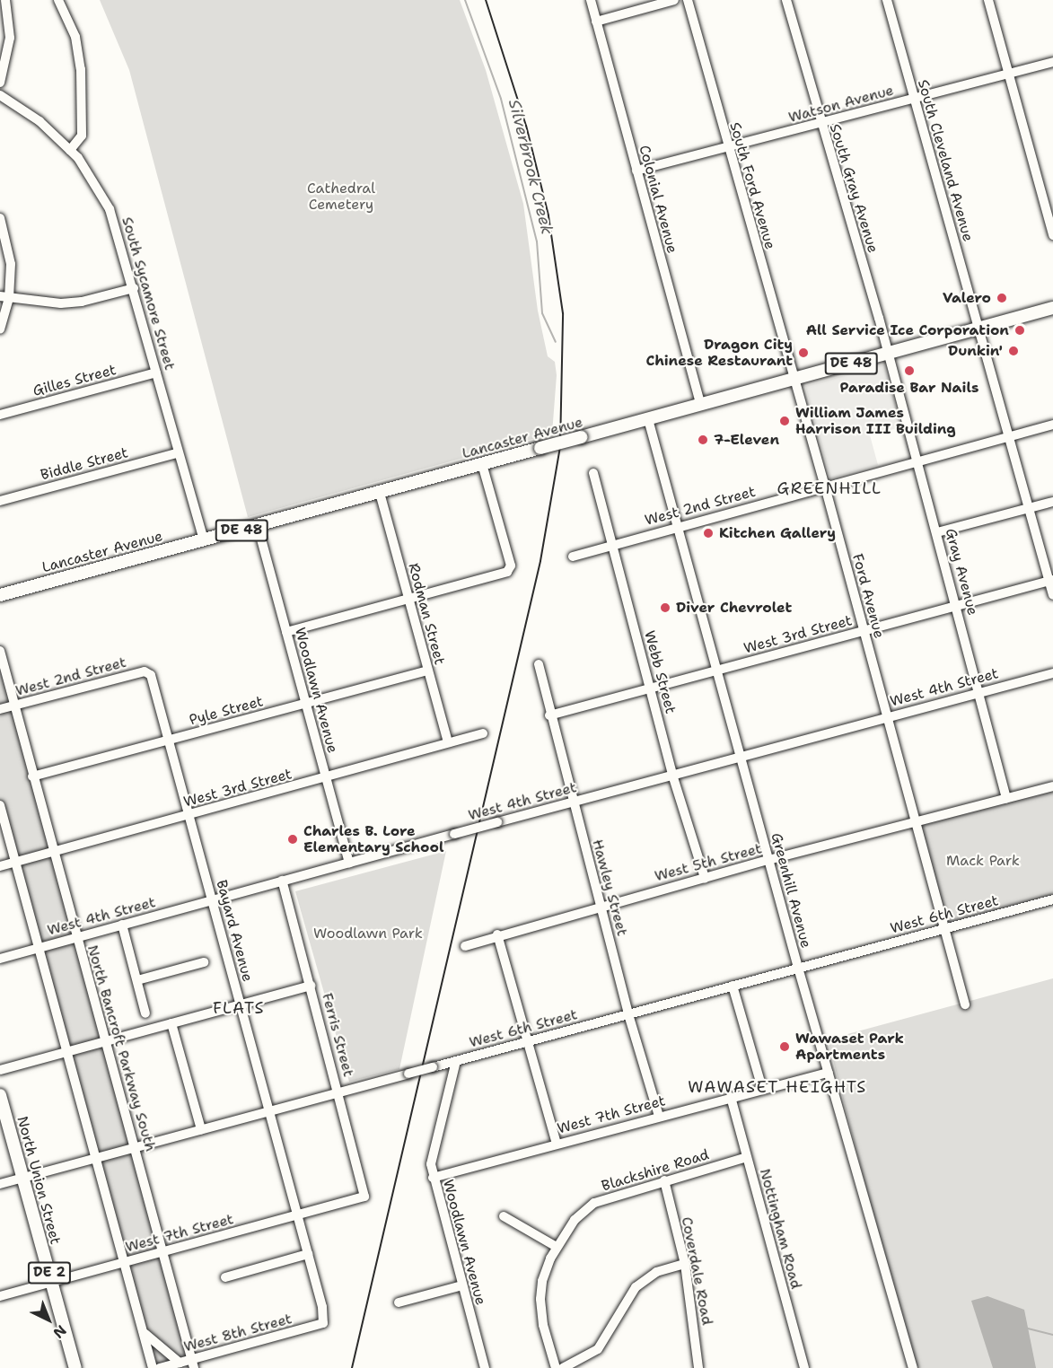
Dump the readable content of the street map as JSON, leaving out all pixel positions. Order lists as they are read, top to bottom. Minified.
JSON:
{"streets":{"main road":["DE 48","Lancaster Avenue","North Union Street","DE 2"],"street":["Watson Avenue","South Cleveland Avenue","South Ford Avenue","South Gray Avenue","Colonial Avenue","South Sycamore Street","Gilles Street","Biddle Street","West 2nd Street","Gray Avenue","Ford Avenue","Rodman Street","West 3rd Street","Webb Street","West 4th Street","Woodlawn Avenue","Pyle Street","West 5th Street","Hawley Street","Greenhill Avenue","West 6th Street","Bayard Avenue","Ferris Street","North Bancroft Parkway South","West 7th Street","Blackshire Road","Nottingham Road","Coverdale Road","West 8th Street"]},"crossings":[["Watson Avenue","South Cleveland Avenue"],["Watson Avenue","South Ford Avenue"],["Watson Avenue","South Gray Avenue"],["Watson Avenue","Colonial Avenue"],["South Cleveland Avenue","Lancaster Avenue"],["South Cleveland Avenue","West 2nd Street"],["South Cleveland Avenue","West 3rd Street"],["South Ford Avenue","Lancaster Avenue"],["South Ford Avenue","Ford Avenue"],["South Gray Avenue","Lancaster Avenue"],["South Gray Avenue","Gray Avenue"],["Colonial Avenue","Lancaster Avenue"],["South Sycamore Street","Gilles Street"],["South Sycamore Street","Lancaster Avenue"],["South Sycamore Street","Biddle Street"],["Lancaster Avenue","Gray Avenue"],["Lancaster Avenue","Ford Avenue"],["Lancaster Avenue","Rodman Street"],["Lancaster Avenue","Woodlawn Avenue"],["Lancaster Avenue","Greenhill Avenue"],["West 2nd Street","Gray Avenue"],["West 2nd Street","Ford Avenue"],["West 2nd Street","Webb Street"],["West 2nd Street","Greenhill Avenue"],["West 2nd Street","Bayard Avenue"],["West 2nd Street","North Bancroft Parkway South"],["Gray Avenue","West 3rd Street"],["Gray Avenue","West 4th Street"],["Gray Avenue","West 5th Street"],["Ford Avenue","West 3rd Street"],["Ford Avenue","West 4th Street"],["Ford Avenue","West 5th Street"],["Ford Avenue","West 6th Street"],["Rodman Street","West 3rd Street"],["Rodman Street","Pyle Street"],["West 3rd Street","Webb Street"],["West 3rd Street","Woodlawn Avenue"],["West 3rd Street","Hawley Street"],["West 3rd Street","Greenhill Avenue"],["West 3rd Street","Bayard Avenue"],["West 3rd Street","North Bancroft Parkway South"],["Webb Street","West 4th Street"],["Webb Street","West 5th Street"],["West 4th Street","Woodlawn Avenue"],["West 4th Street","Hawley Street"],["West 4th Street","Greenhill Avenue"],["West 4th Street","Bayard Avenue"],["West 4th Street","Ferris Street"],["West 4th Street","North Bancroft Parkway South"],["Woodlawn Avenue","Pyle Street"],["Woodlawn Avenue","West 6th Street"],["Woodlawn Avenue","West 7th Street"],["Pyle Street","Bayard Avenue"],["Pyle Street","North Bancroft Parkway South"],["West 5th Street","Hawley Street"],["West 5th Street","Greenhill Avenue"],["Hawley Street","West 6th Street"],["Hawley Street","West 7th Street"],["Greenhill Avenue","West 6th Street"],["Greenhill Avenue","West 7th Street"],["West 6th Street","Bayard Avenue"],["West 6th Street","Ferris Street"],["West 6th Street","North Bancroft Parkway South"],["West 6th Street","North Union Street"],["Bayard Avenue","West 7th Street"],["Bayard Avenue","West 8th Street"],["Ferris Street","West 7th Street"],["North Bancroft Parkway South","West 7th Street"],["North Bancroft Parkway South","West 8th Street"],["West 7th Street","North Union Street"],["West 7th Street","Nottingham Road"],["Blackshire Road","Nottingham Road"],["Blackshire Road","Coverdale Road"]],"districts":["GREENHILL","FLATS","WAWASET HEIGHTS"],"water":["Silverbrook Creek"],"parks":["Cathedral Cemetery","Mack Park","Woodlawn Park"],"places":["Valero","All Service Ice Corporation","Dunkin'","Dragon City Chinese Restaurant","Paradise Bar Nails","William James Harrison III Building","7-Eleven","Kitchen Gallery","Diver Chevrolet","Charles B. Lore Elementary School","Wawaset Park Apartments"],"north":"bottom right"}
